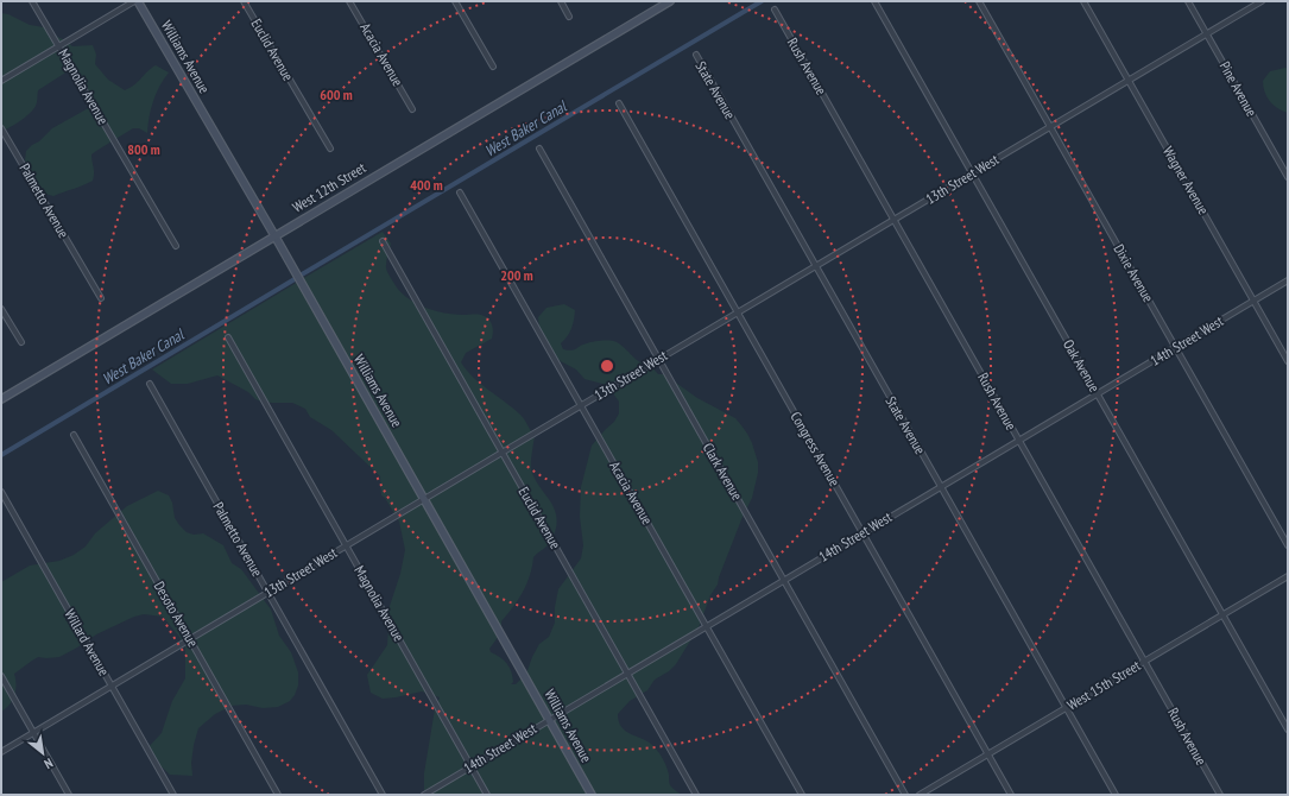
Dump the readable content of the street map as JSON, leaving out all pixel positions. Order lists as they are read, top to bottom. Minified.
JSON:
{"streets":{"street":["Euclid Avenue","Acacia Avenue","Williams Avenue","Rush Avenue","Magnolia Avenue","Pine Avenue","State Avenue","13th Street West","Wagner Avenue","West 12th Street","Palmetto Avenue","Dixie Avenue","14th Street West","Oak Avenue","Congress Avenue","Clark Avenue","Desoto Avenue","Willard Avenue","West 15th Street"]},"crossings":[["Euclid Avenue","13th Street West"],["Euclid Avenue","14th Street West"],["Acacia Avenue","13th Street West"],["Acacia Avenue","14th Street West"],["Williams Avenue","13th Street West"],["Williams Avenue","West 12th Street"],["Williams Avenue","14th Street West"],["Rush Avenue","13th Street West"],["Rush Avenue","14th Street West"],["Rush Avenue","West 15th Street"],["Magnolia Avenue","13th Street West"],["Magnolia Avenue","14th Street West"],["Pine Avenue","13th Street West"],["State Avenue","13th Street West"],["State Avenue","14th Street West"],["State Avenue","West 15th Street"],["13th Street West","Wagner Avenue"],["13th Street West","Palmetto Avenue"],["13th Street West","Dixie Avenue"],["13th Street West","Oak Avenue"],["13th Street West","Congress Avenue"],["13th Street West","Clark Avenue"],["13th Street West","Desoto Avenue"],["13th Street West","Willard Avenue"],["Wagner Avenue","14th Street West"],["Dixie Avenue","14th Street West"],["14th Street West","Oak Avenue"],["14th Street West","Congress Avenue"],["14th Street West","Clark Avenue"],["Oak Avenue","West 15th Street"],["Congress Avenue","West 15th Street"]],"water":["West Baker Canal"],"north":"bottom right","rings":["600 m","800 m","400 m","200 m"]}
